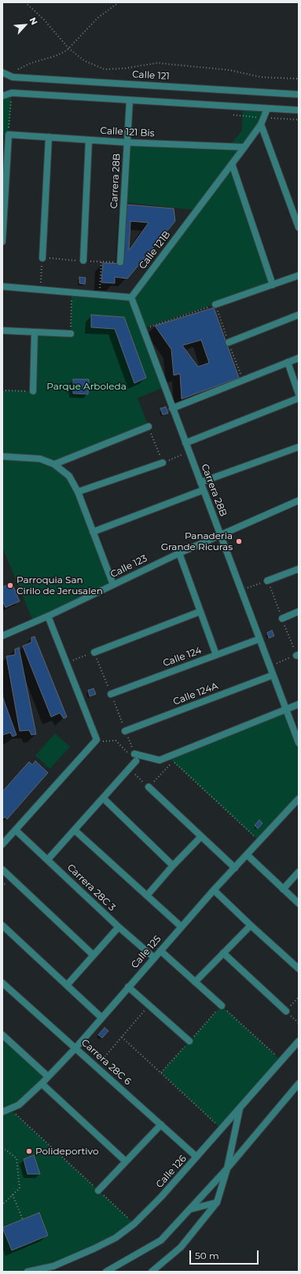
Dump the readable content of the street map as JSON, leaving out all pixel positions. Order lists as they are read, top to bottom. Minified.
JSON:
{"streets":{"street":["Calle 121","Calle 121 Bis","Carrera 28B","Calle 121B","Calle 123","Calle 124","Calle 124A","Carrera 28C 3","Calle 125","Carrera 28C 6","Calle 126"]},"crossings":[["Calle 121 Bis","Carrera 28B"],["Calle 121 Bis","Calle 121B"],["Carrera 28B","Calle 121B"],["Carrera 28B","Calle 123"],["Carrera 28B","Calle 124"],["Carrera 28B","Calle 124A"],["Carrera 28C 3","Calle 125"],["Calle 125","Carrera 28C 6"],["Carrera 28C 6","Calle 126"]],"parks":["Parque Arboleda"],"places":["Panaderia Grande Ricuras","Parroquia San Cirilo de Jerusalen","Polideportivo"],"scale_bar":"50 m","north":"top right"}
